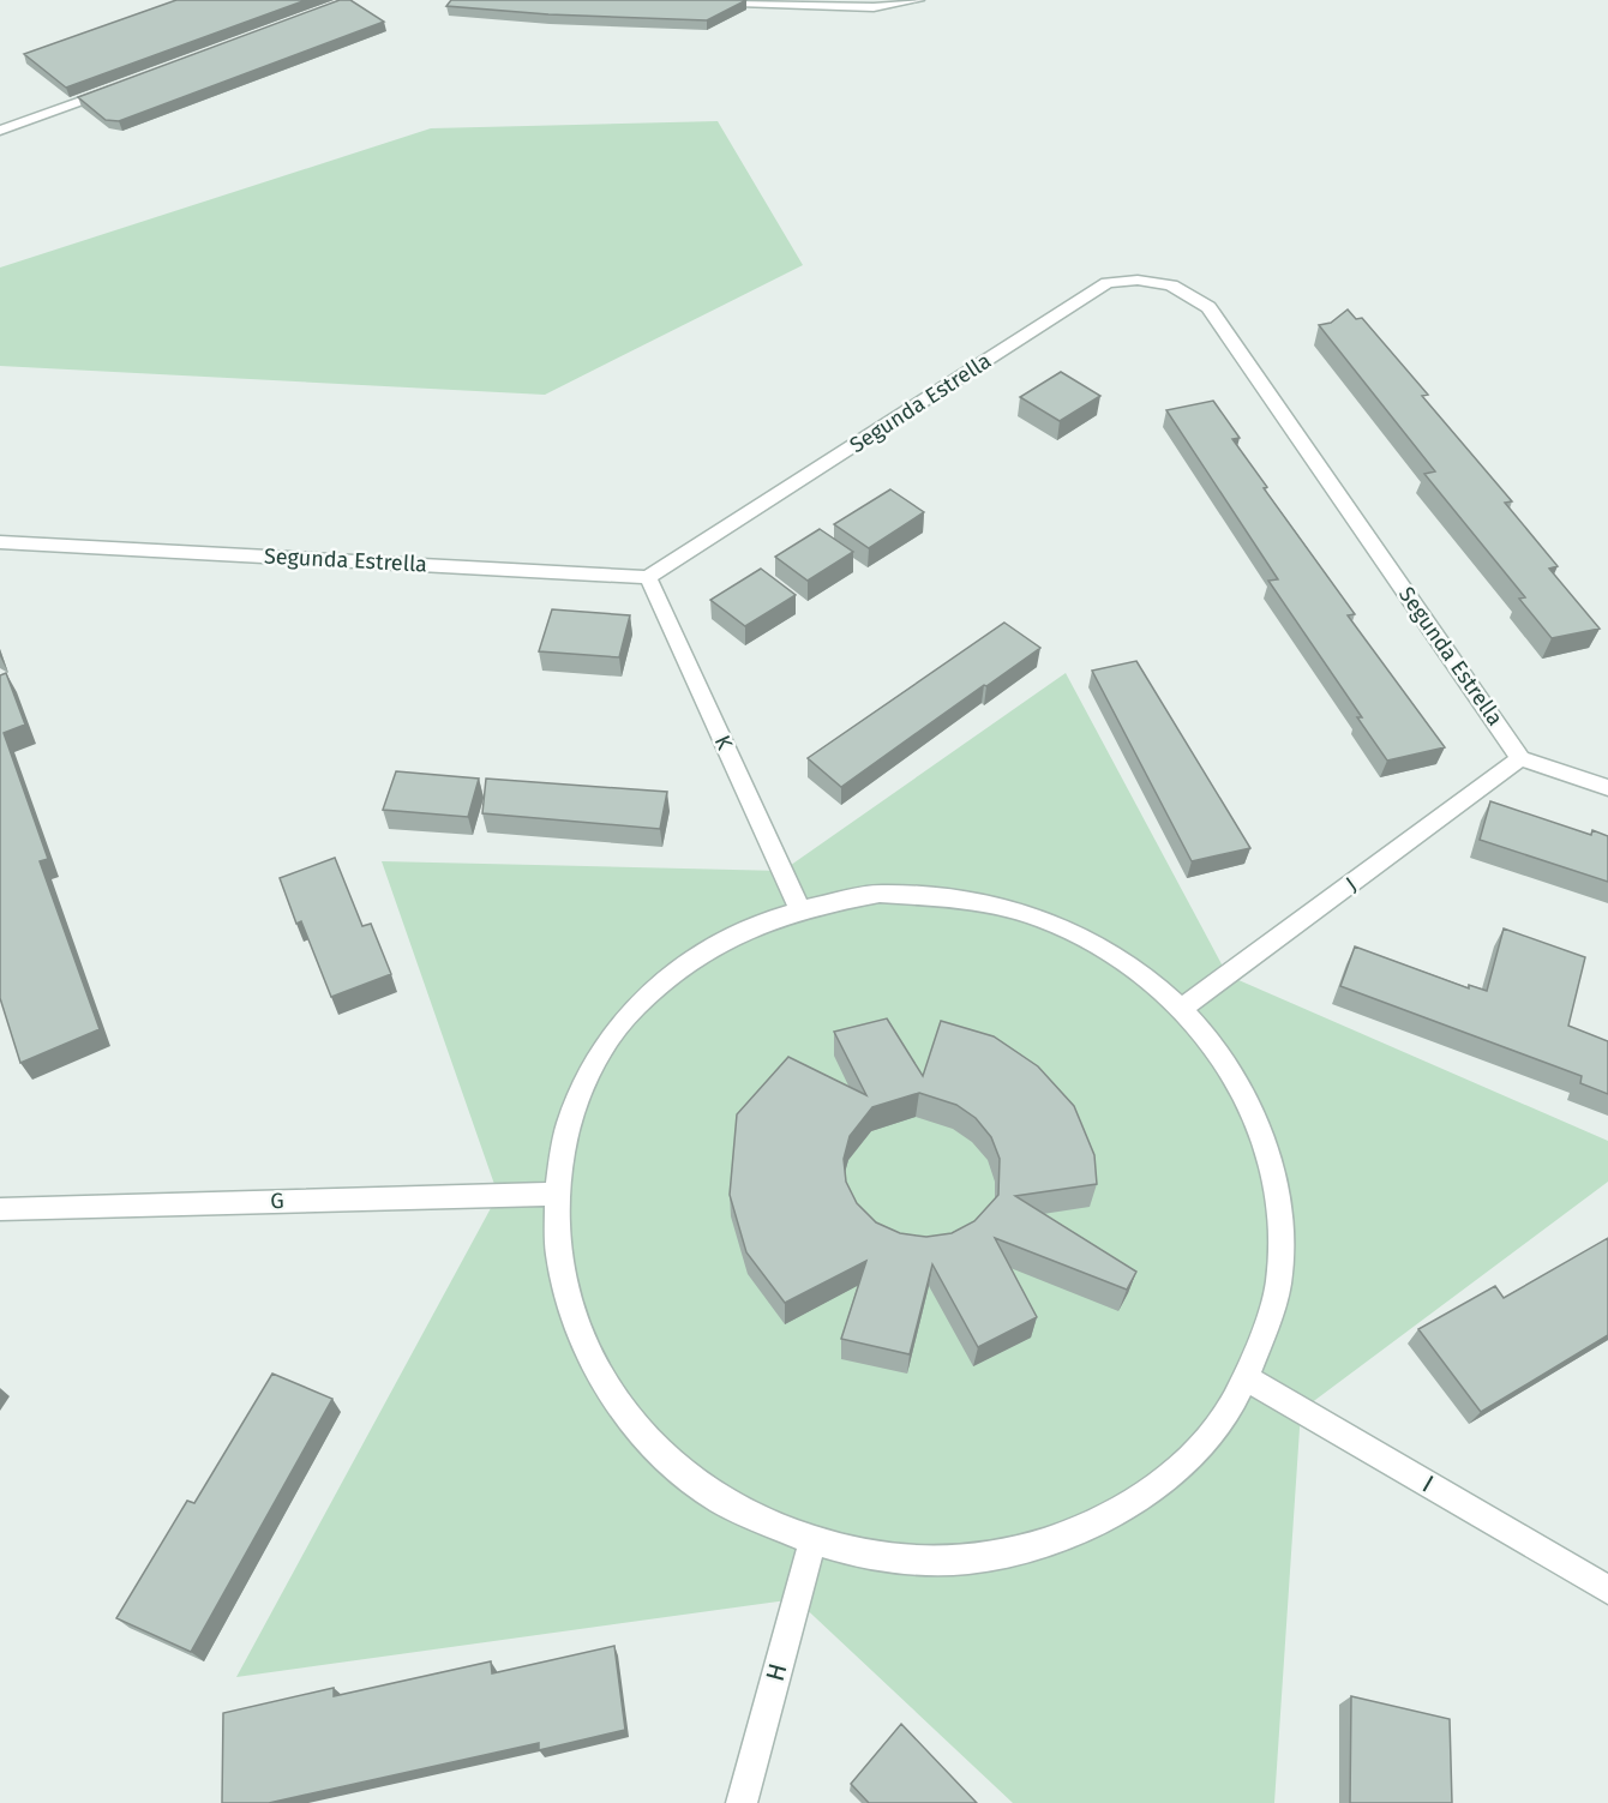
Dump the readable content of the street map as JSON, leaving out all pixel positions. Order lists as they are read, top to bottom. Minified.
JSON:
{"streets":{"street":["Segunda Estrella","K","J","G","I","H"]},"crossings":[["Segunda Estrella","K"],["Segunda Estrella","J"]]}
